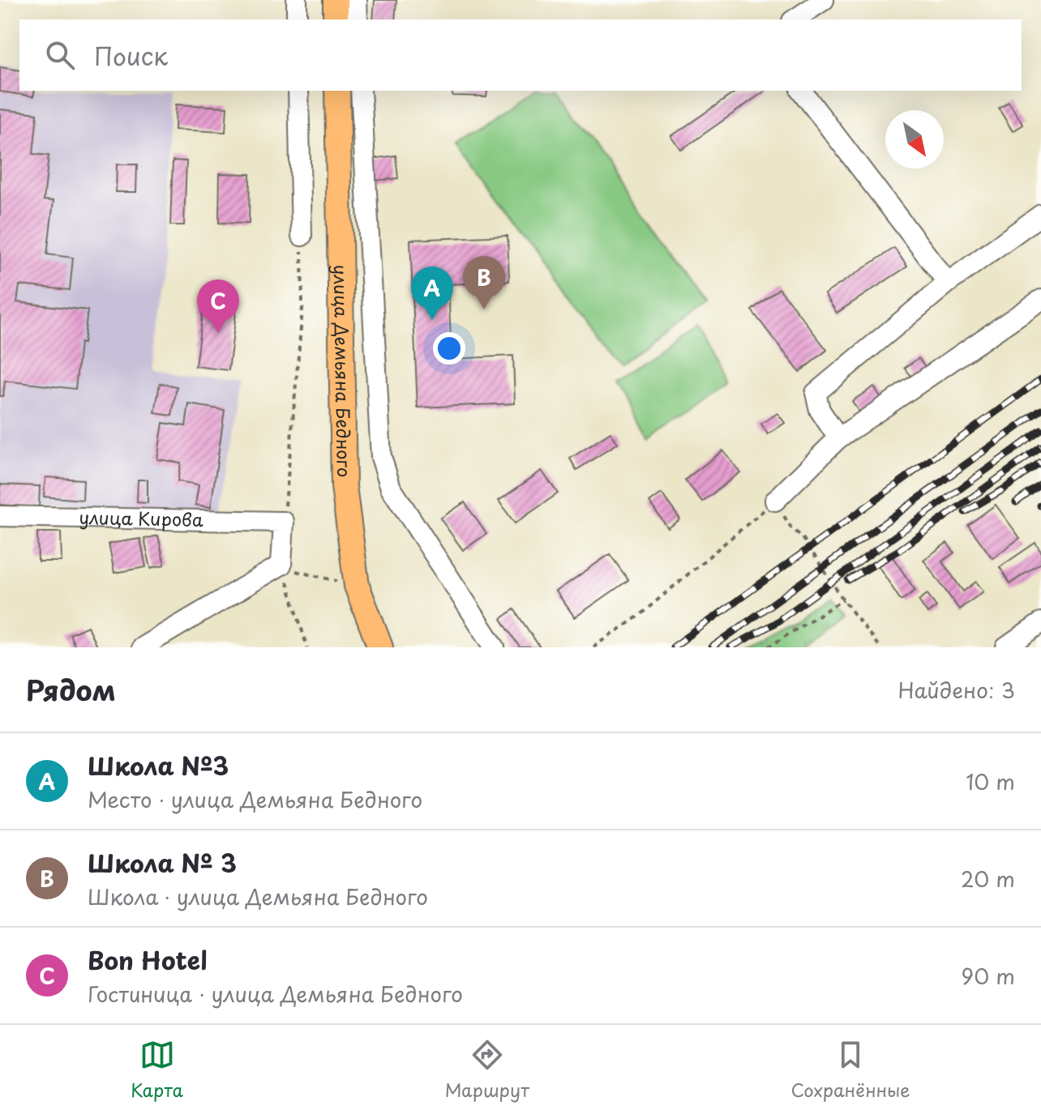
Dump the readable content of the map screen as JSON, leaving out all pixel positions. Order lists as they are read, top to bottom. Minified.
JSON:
{"streets":{"main road":["улица Демьяна Бедного"],"street":["улица Кирова"]},"north":"bottom right","page":{"search":"Поиск","pins":["B","A","C"],"heading":["Рядом","Найдено: 3"],"list":[{"mark":"A","name":"Школа №3","note":"Место · улица Демьяна Бедного","value":"10 m"},{"mark":"B","name":"Школа № 3","note":"Школа · улица Демьяна Бедного","value":"20 m"},{"mark":"C","name":"Bon Hotel","note":"Гостиница · улица Демьяна Бедного","value":"90 m"}],"nav":["Карта","Маршрут","Сохранённые"]}}
